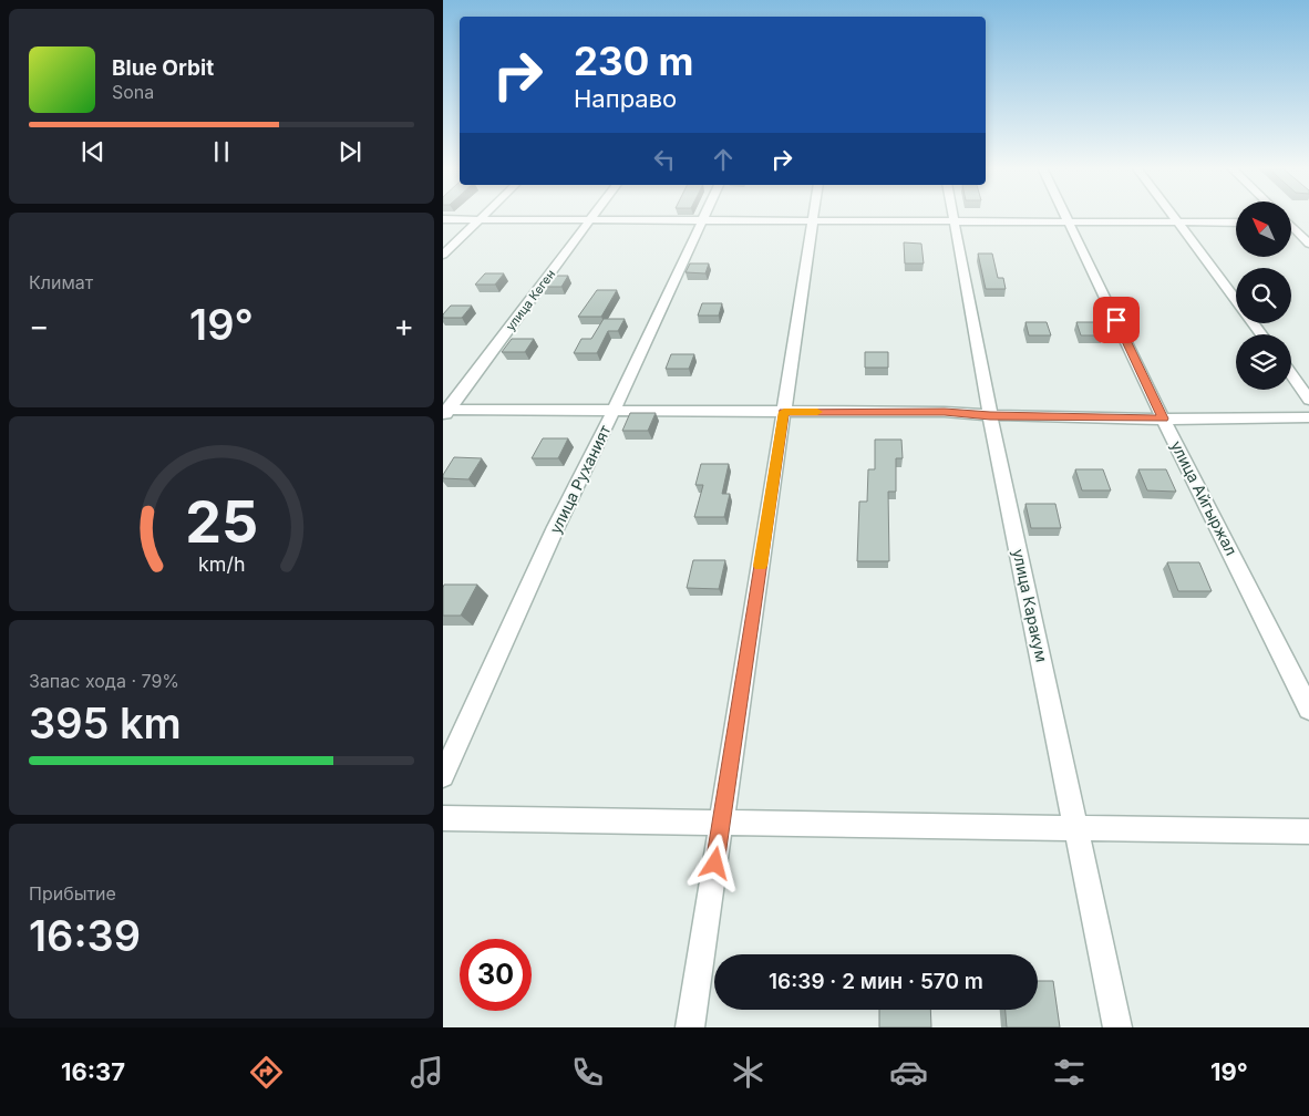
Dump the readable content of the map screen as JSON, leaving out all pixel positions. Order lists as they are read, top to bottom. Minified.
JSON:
{"streets":{"street":["улица Кеген","улица Руханият","улица Айгыржал","улица Каракум"]},"north":"top left","page":{"turn":["230 m","Направо"],"song":["Blue Orbit","Sona"],"tile":["Климат",["Запас хода · 79%","395 km"],["Прибытие","16:39"]],"heat":["−","19°","+"],"limit":"30","trip":"16:39 · 2 мин · 570 m","tabs":["16:37","19°"],"gauge":["25","km/h"]}}
